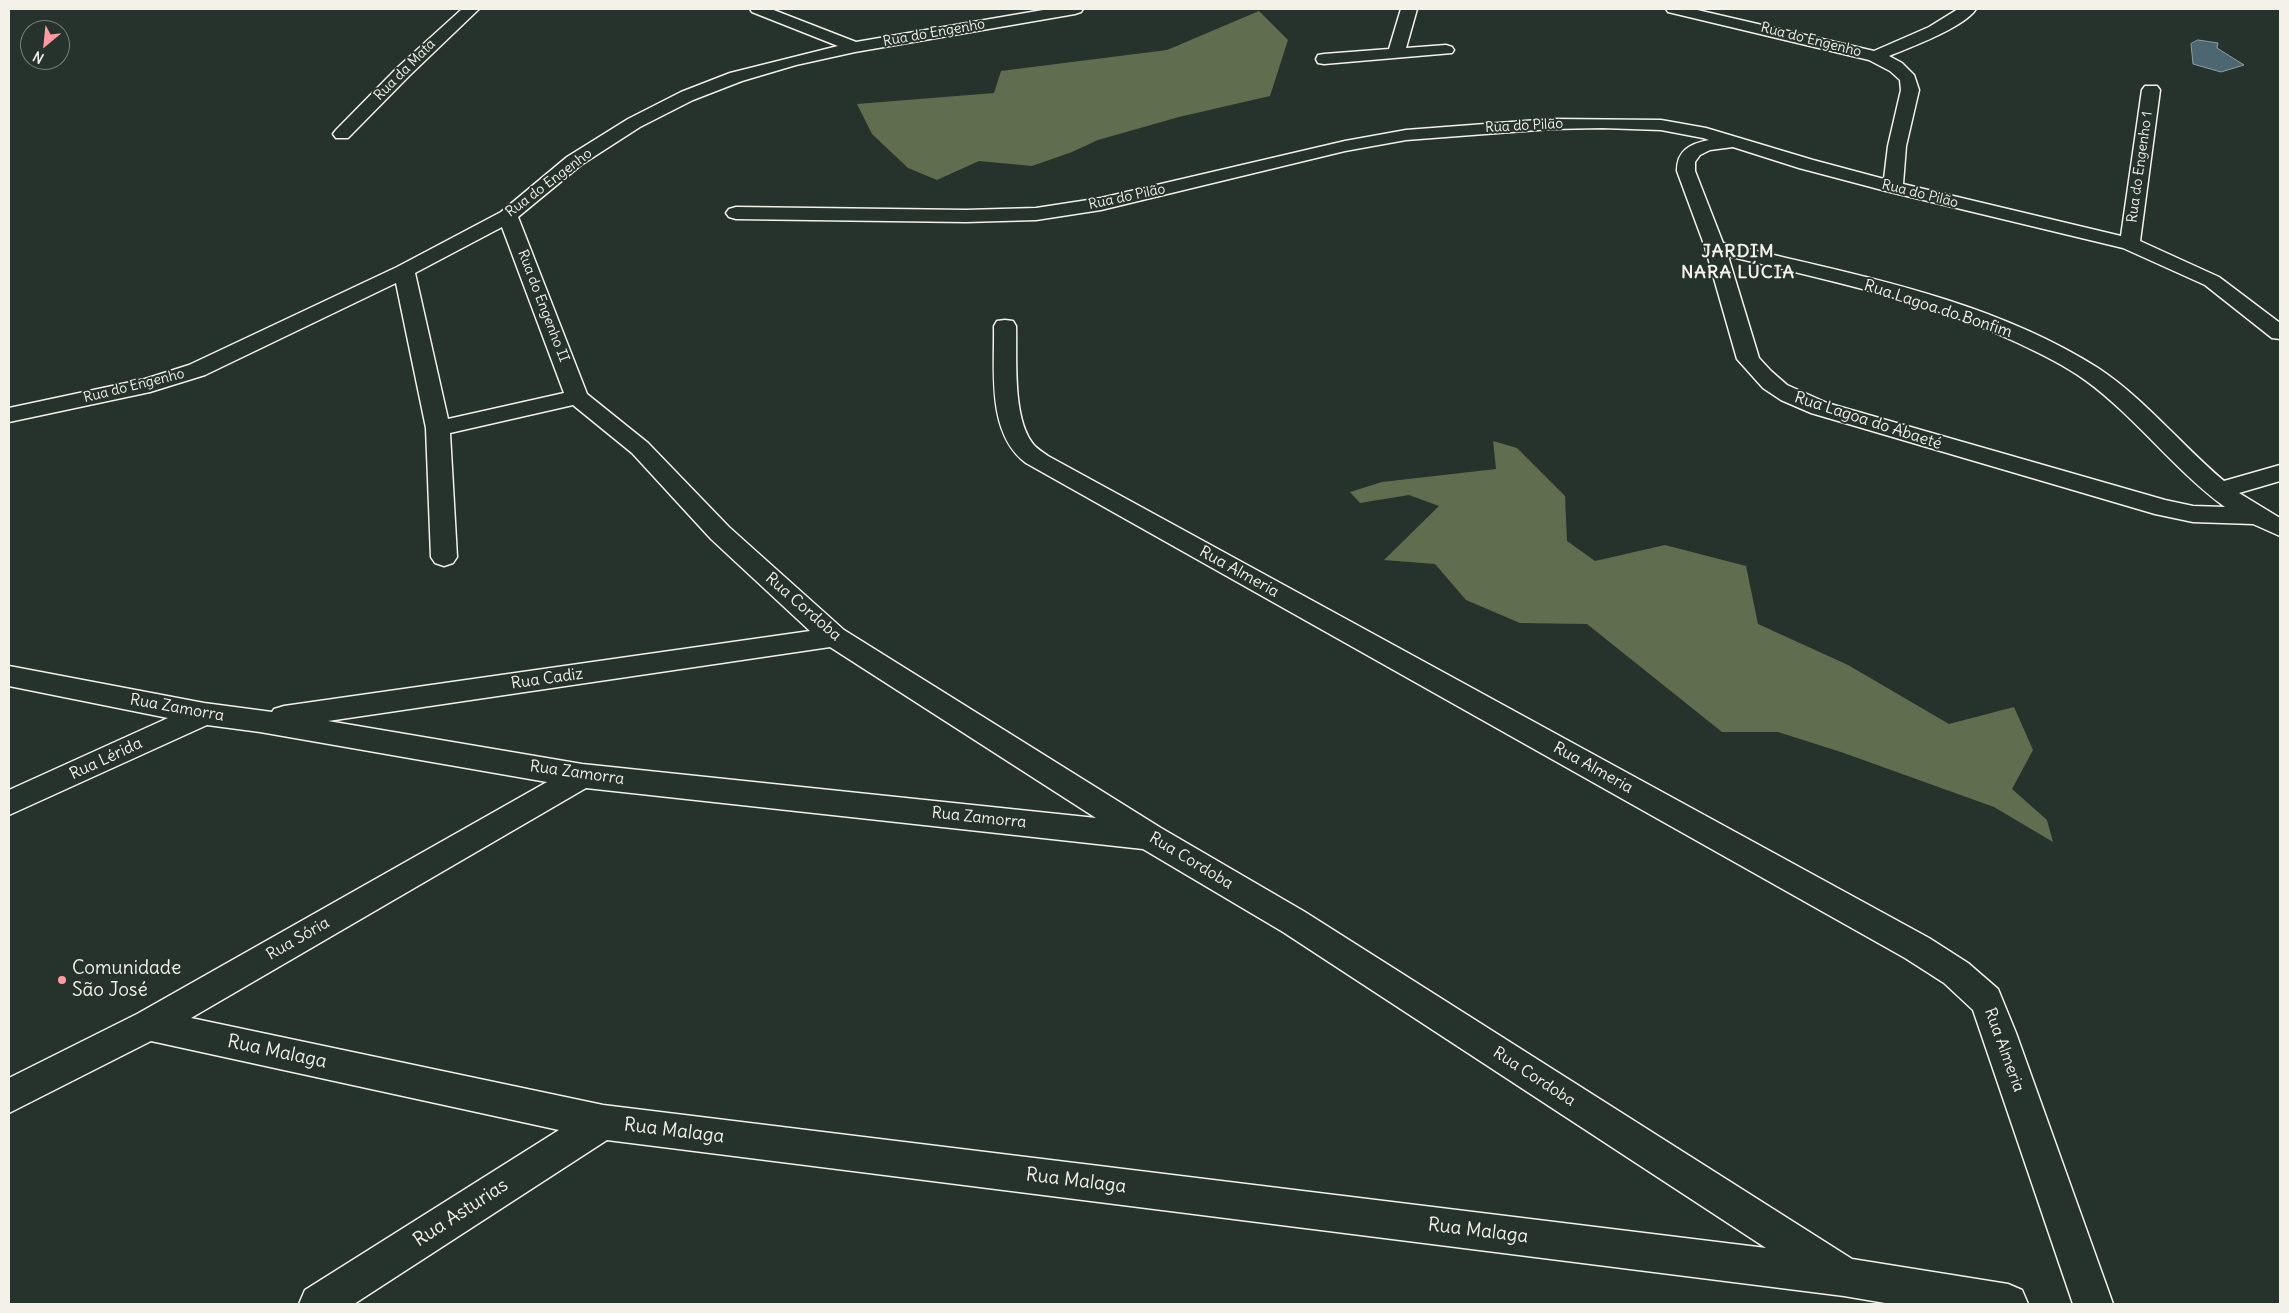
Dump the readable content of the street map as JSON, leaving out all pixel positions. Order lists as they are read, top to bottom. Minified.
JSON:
{"streets":{"street":["Rua do Engenho","Rua da Mata","Rua do Pilão","Rua do Engenho 1","Rua do Engenho II","Rua Lagoa do Bonfim","Rua Lagoa do Abaeté","Rua Almeria","Rua Cordoba","Rua Cadiz","Rua Zamorra","Rua Lérida","Rua Sória","Rua Malaga","Rua Asturias"]},"crossings":[["Rua do Engenho","Rua do Engenho II"],["Rua do Pilão","Rua do Engenho 1"],["Rua do Pilão","Rua Lagoa do Abaeté"],["Rua do Engenho II","Rua Cordoba"],["Rua Lagoa do Bonfim","Rua Lagoa do Abaeté"],["Rua Cordoba","Rua Cadiz"],["Rua Cordoba","Rua Zamorra"],["Rua Cordoba","Rua Malaga"],["Rua Cadiz","Rua Zamorra"],["Rua Zamorra","Rua Lérida"],["Rua Zamorra","Rua Sória"],["Rua Sória","Rua Malaga"],["Rua Malaga","Rua Asturias"]],"districts":["JARDIM NARA LÚCIA"],"places":["Comunidade São José"],"north":"bottom left"}
